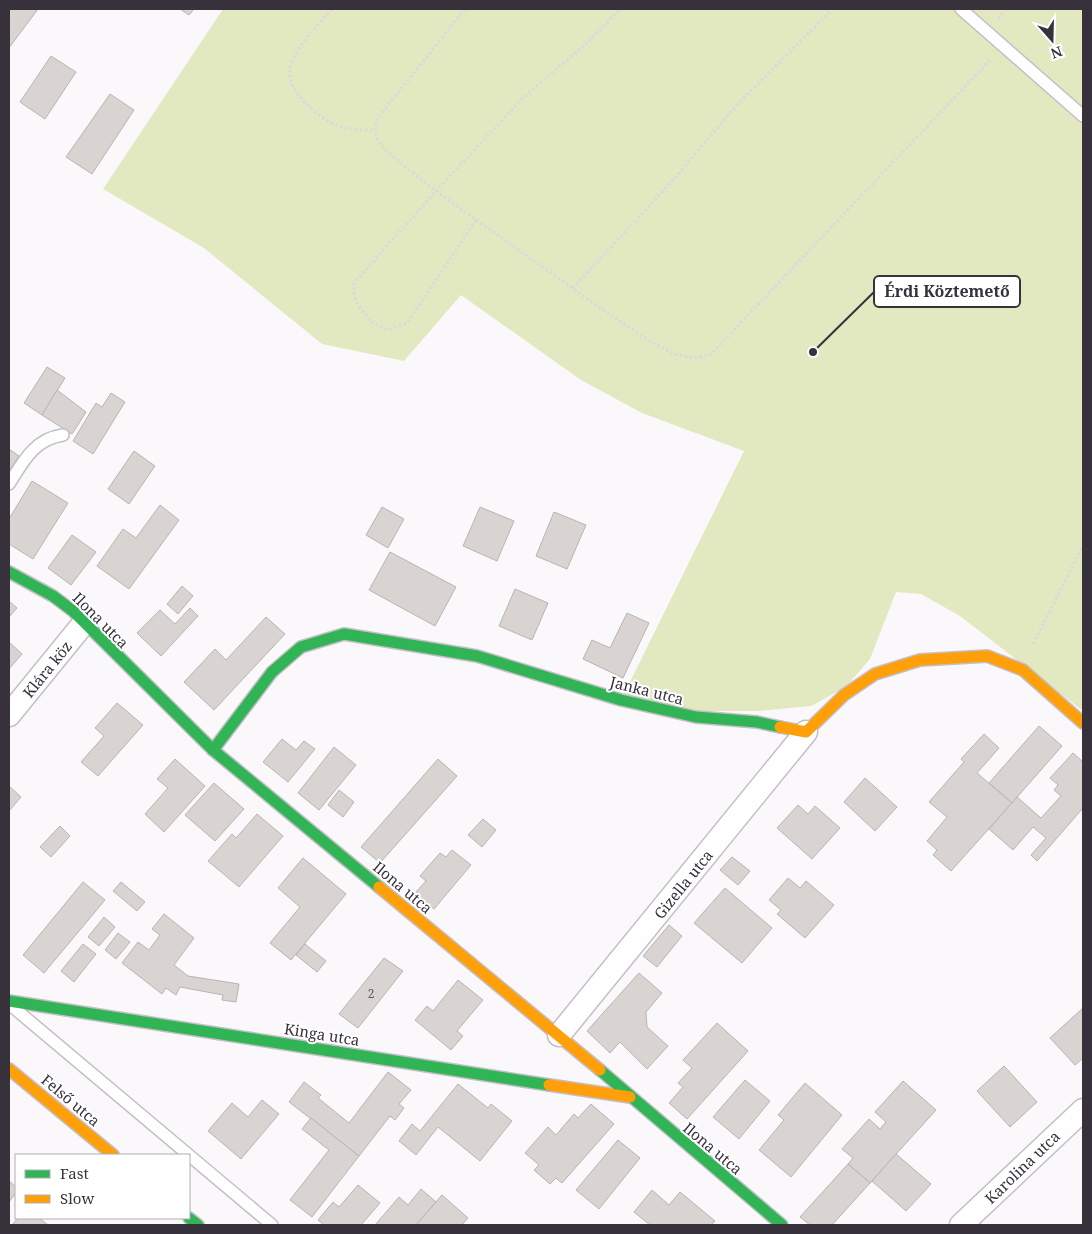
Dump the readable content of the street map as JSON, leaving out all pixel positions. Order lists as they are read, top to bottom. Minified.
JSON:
{"streets":{"street":["Ilona utca","Klára köz","Janka utca","Gizella utca","Kinga utca","Felső utca","Karolina utca"]},"crossings":[["Ilona utca","Klára köz"],["Ilona utca","Janka utca"],["Ilona utca","Gizella utca"],["Ilona utca","Kinga utca"],["Janka utca","Gizella utca"]],"places":["Érdi Köztemető"],"house_numbers":["2"],"legend":["Fast","Slow"],"north":"bottom"}
